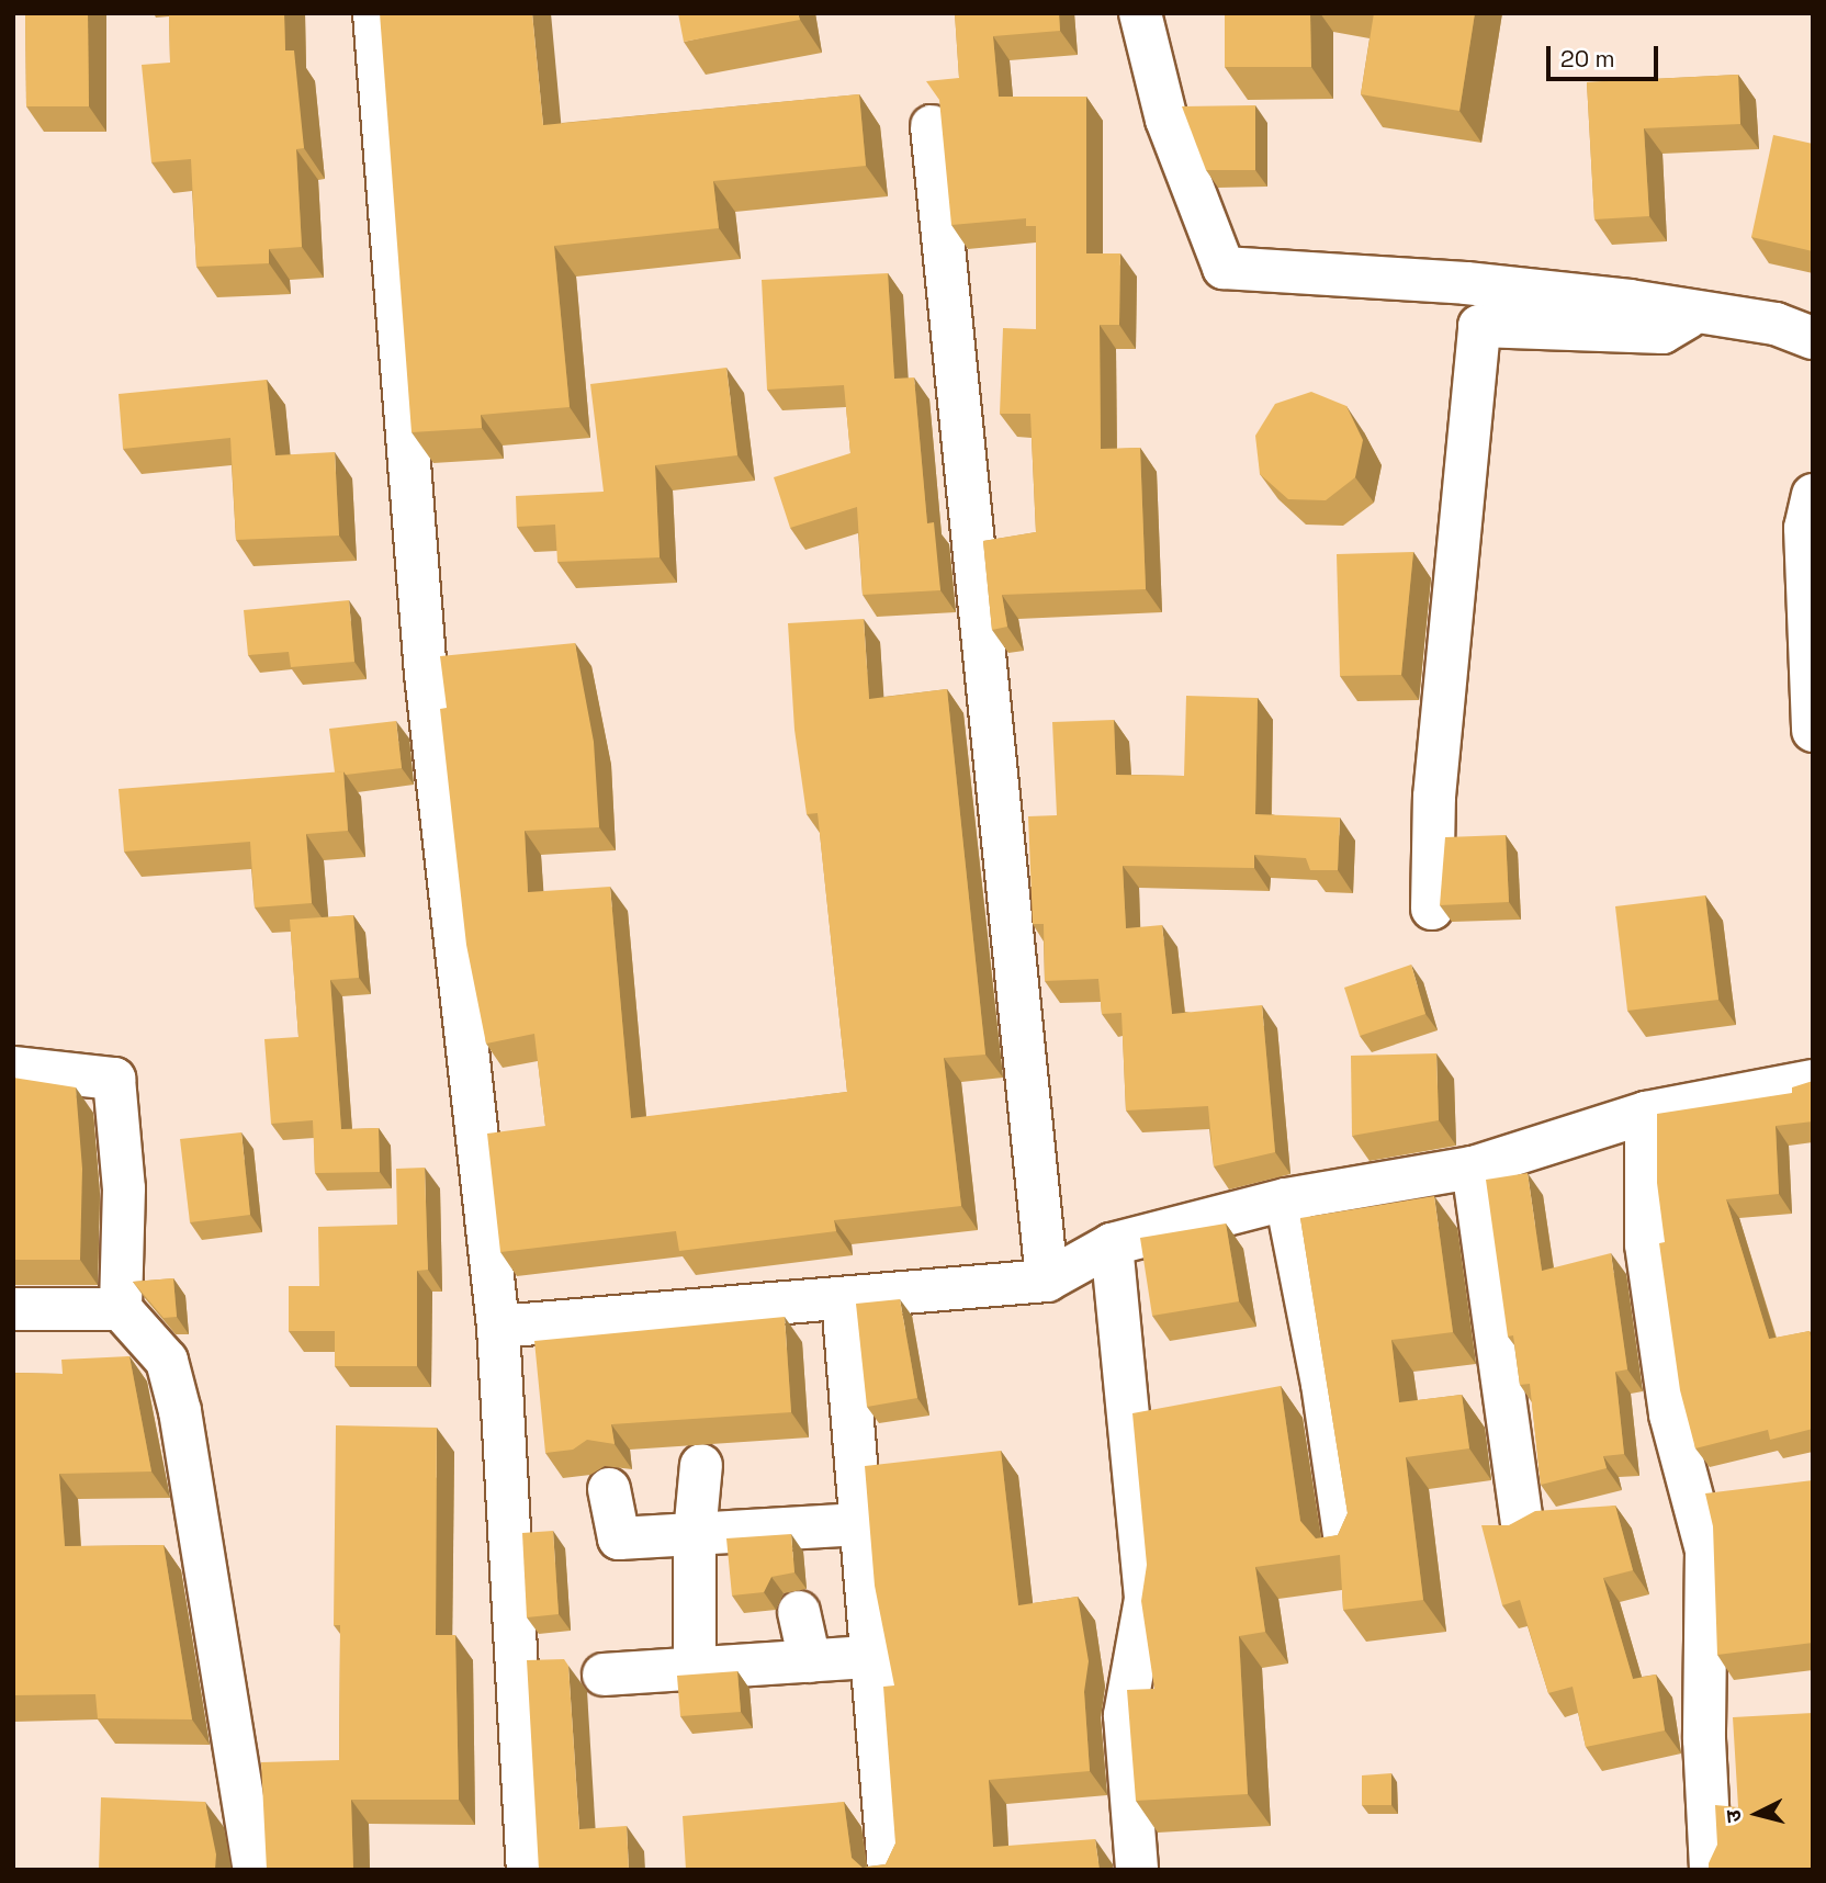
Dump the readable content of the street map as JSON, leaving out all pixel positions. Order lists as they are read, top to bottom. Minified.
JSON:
{"scale_bar":"20 m","north":"left"}
